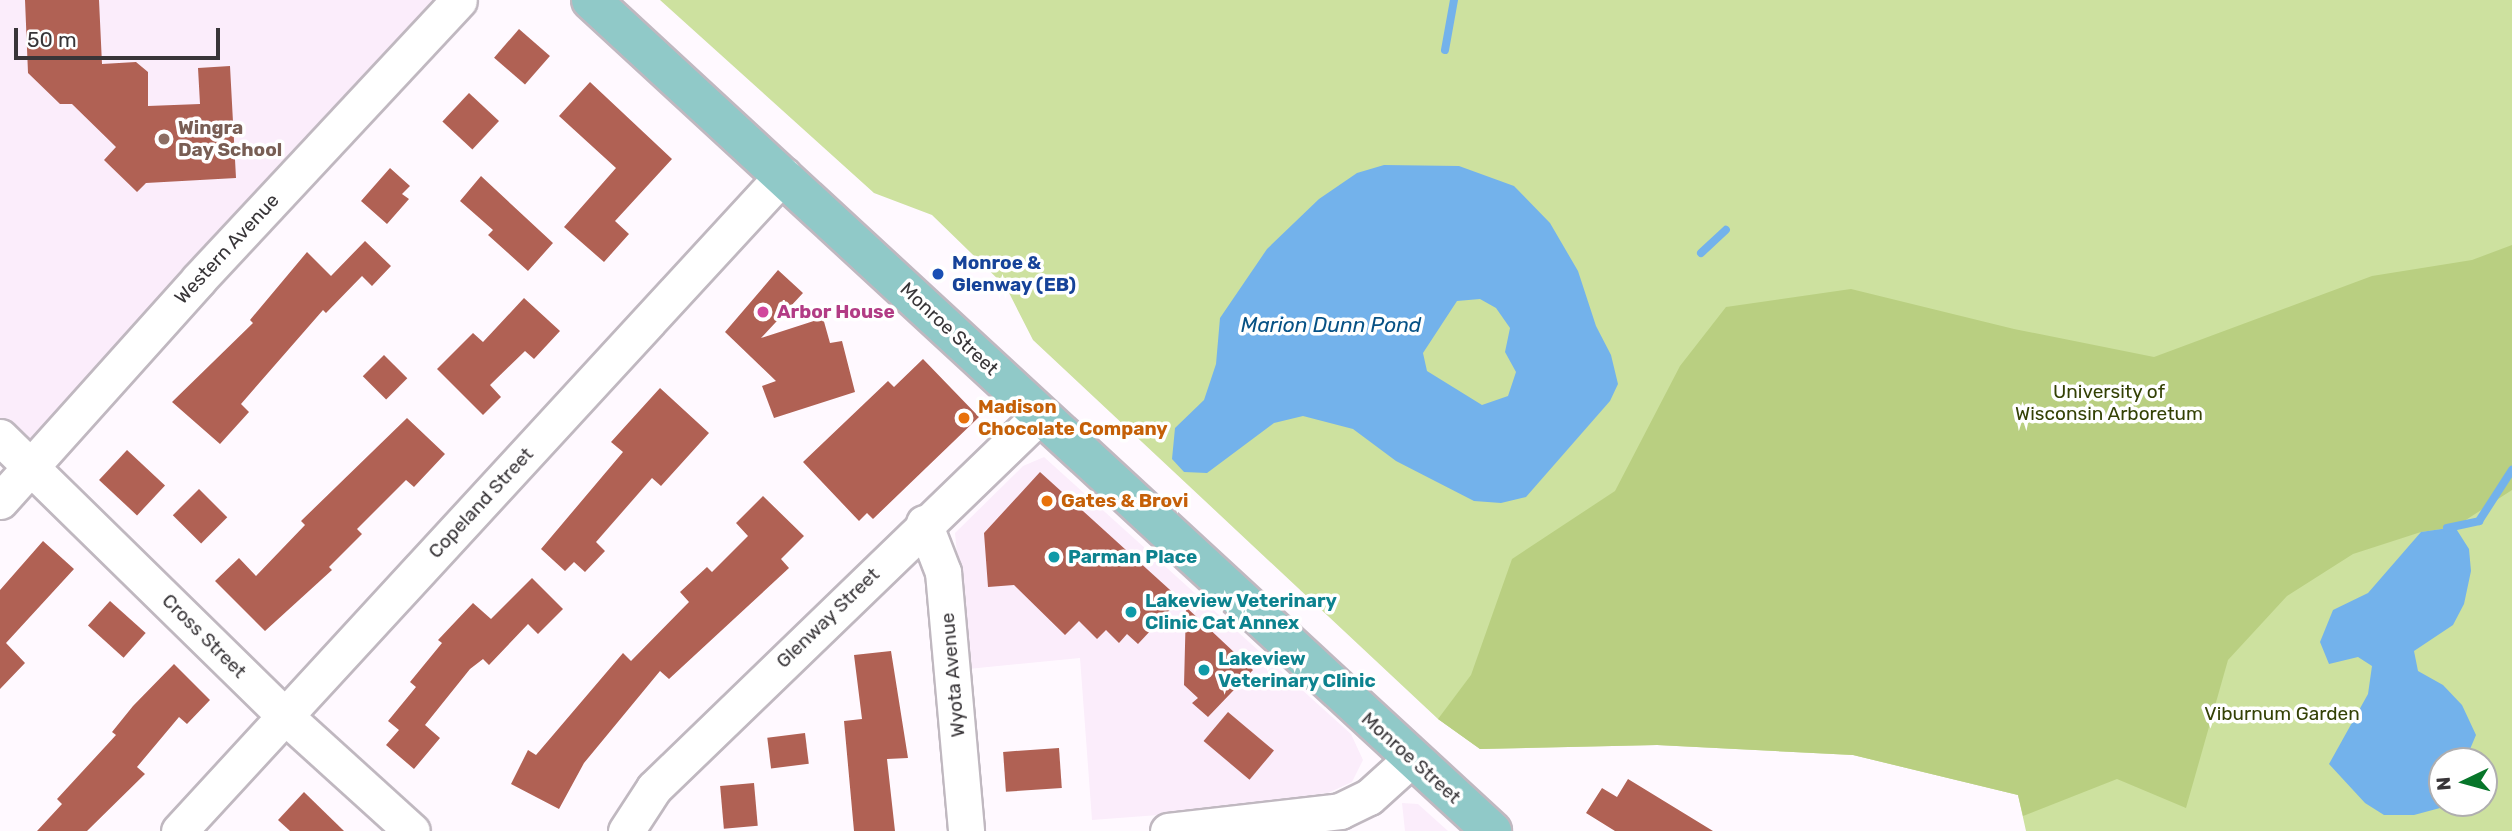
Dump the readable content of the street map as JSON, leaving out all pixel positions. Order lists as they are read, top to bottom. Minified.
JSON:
{"streets":{"main road":["Monroe Street"],"street":["Western Avenue","Copeland Street","Glenway Street","Cross Street","Wyota Avenue"]},"crossings":[["Western Avenue","Cross Street"],["Monroe Street","Copeland Street"],["Monroe Street","Glenway Street"],["Copeland Street","Cross Street"],["Glenway Street","Wyota Avenue"]],"water":["Marion Dunn Pond"],"parks":["University of Wisconsin Arboretum","Viburnum Garden"],"places":["Wingra Day School","Monroe & Glenway (EB)","Arbor House","Madison Chocolate Company","Gates & Brovi","Parman Place","Lakeview Veterinary Clinic Cat Annex","Lakeview Veterinary Clinic"],"scale_bar":"50 m","north":"left"}
